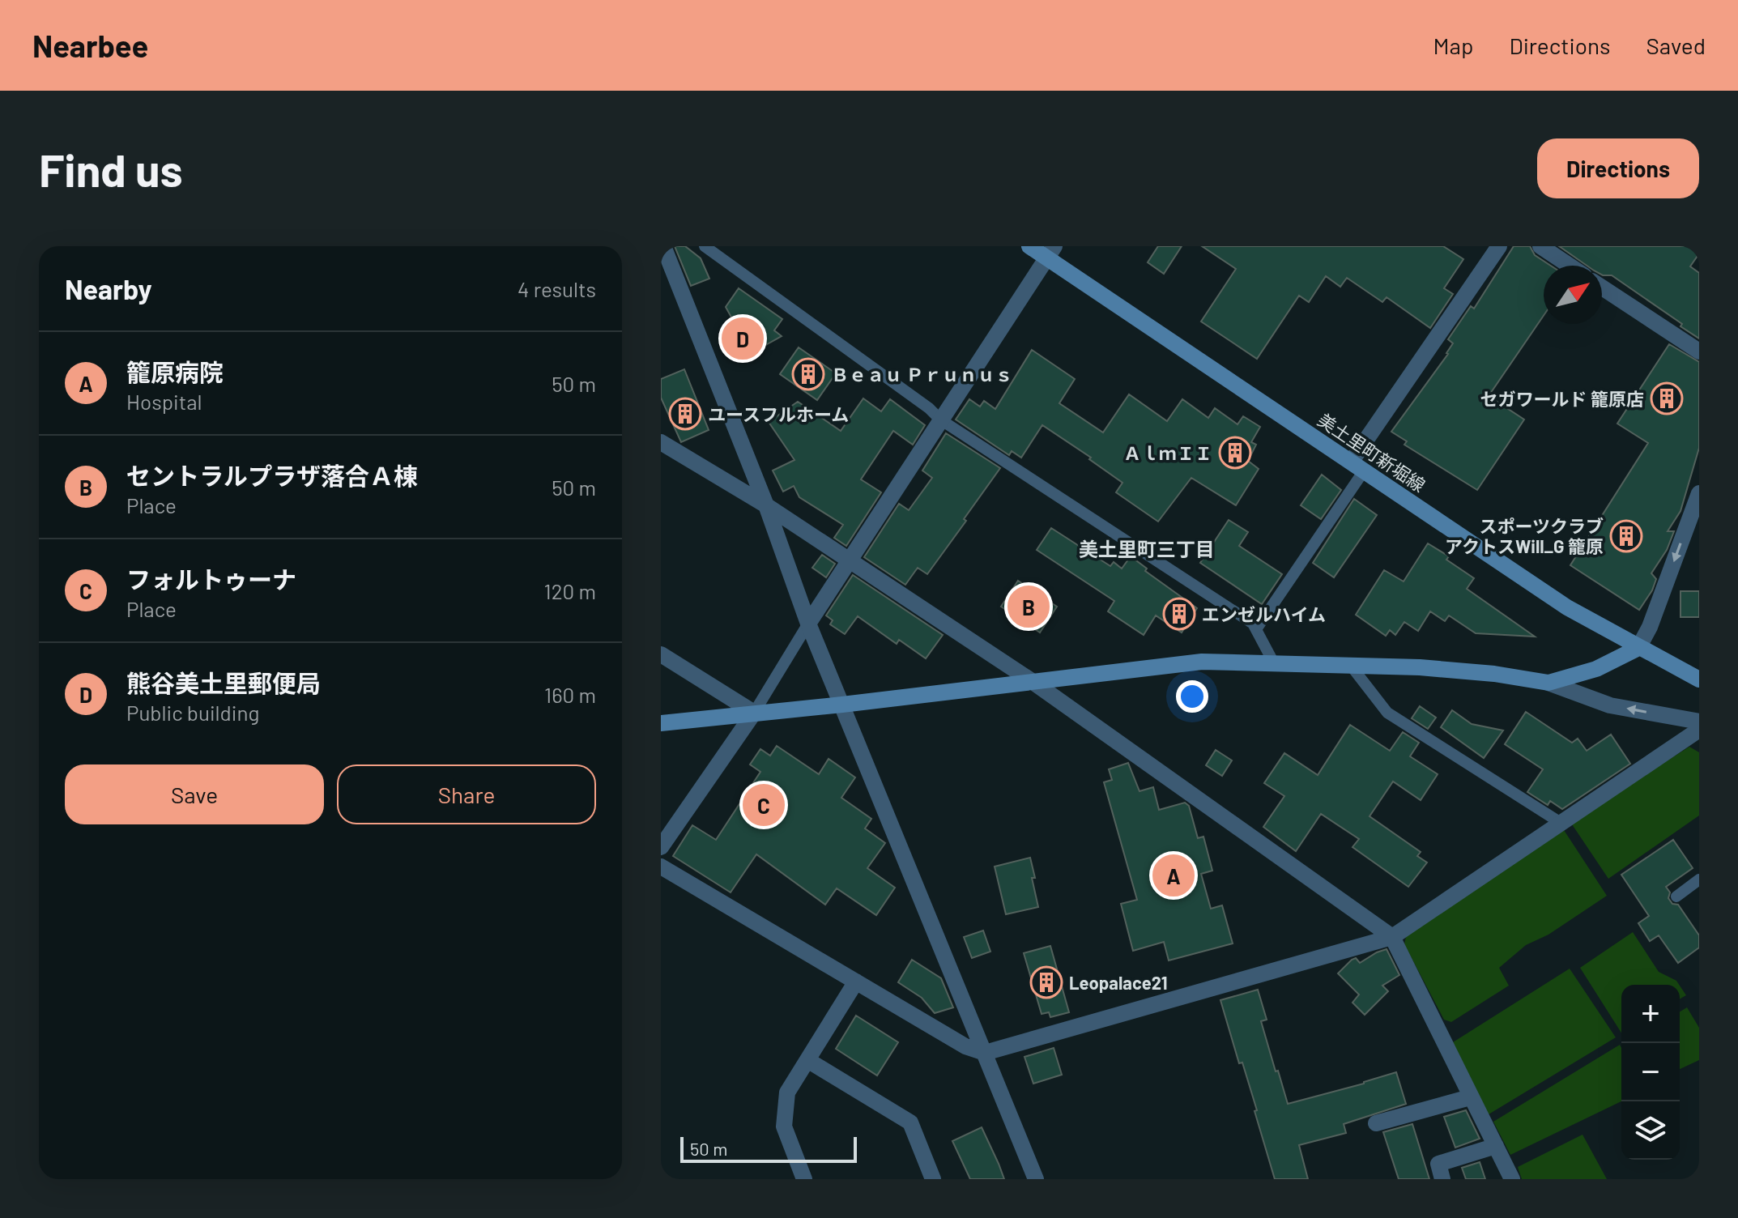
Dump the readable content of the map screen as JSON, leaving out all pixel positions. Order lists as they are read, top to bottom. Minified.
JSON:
{"streets":{"street":["美土里町新堀線"]},"districts":["美土里町三丁目"],"places":{"building":["Ｂｅａｕ Ｐｒｕｎｕｓ","セガワールド 籠原店","ユースフルホーム","ＡｌｍＩＩ","スポーツクラブ アクトスWill_G 籠原","エンゼルハイム","Leopalace21"]},"scale_bar":"50 m","north":"top right","page":{"header":"Nearbee","nav":["Map","Directions","Saved"],"buttons":["Directions",["Save","Share"]],"title":"Find us","heading":["Nearby","4 results"],"pins":["D","B","C","A"],"list":[{"mark":"A","name":"籠原病院","note":"Hospital","value":"50 m"},{"mark":"B","name":"セントラルプラザ落合Ａ棟","note":"Place","value":"50 m"},{"mark":"C","name":"フォルトゥーナ","note":"Place","value":"120 m"},{"mark":"D","name":"熊谷美土里郵便局","note":"Public building","value":"160 m"}],"map_buttons":["+","−"],"scale":"50 m"}}
